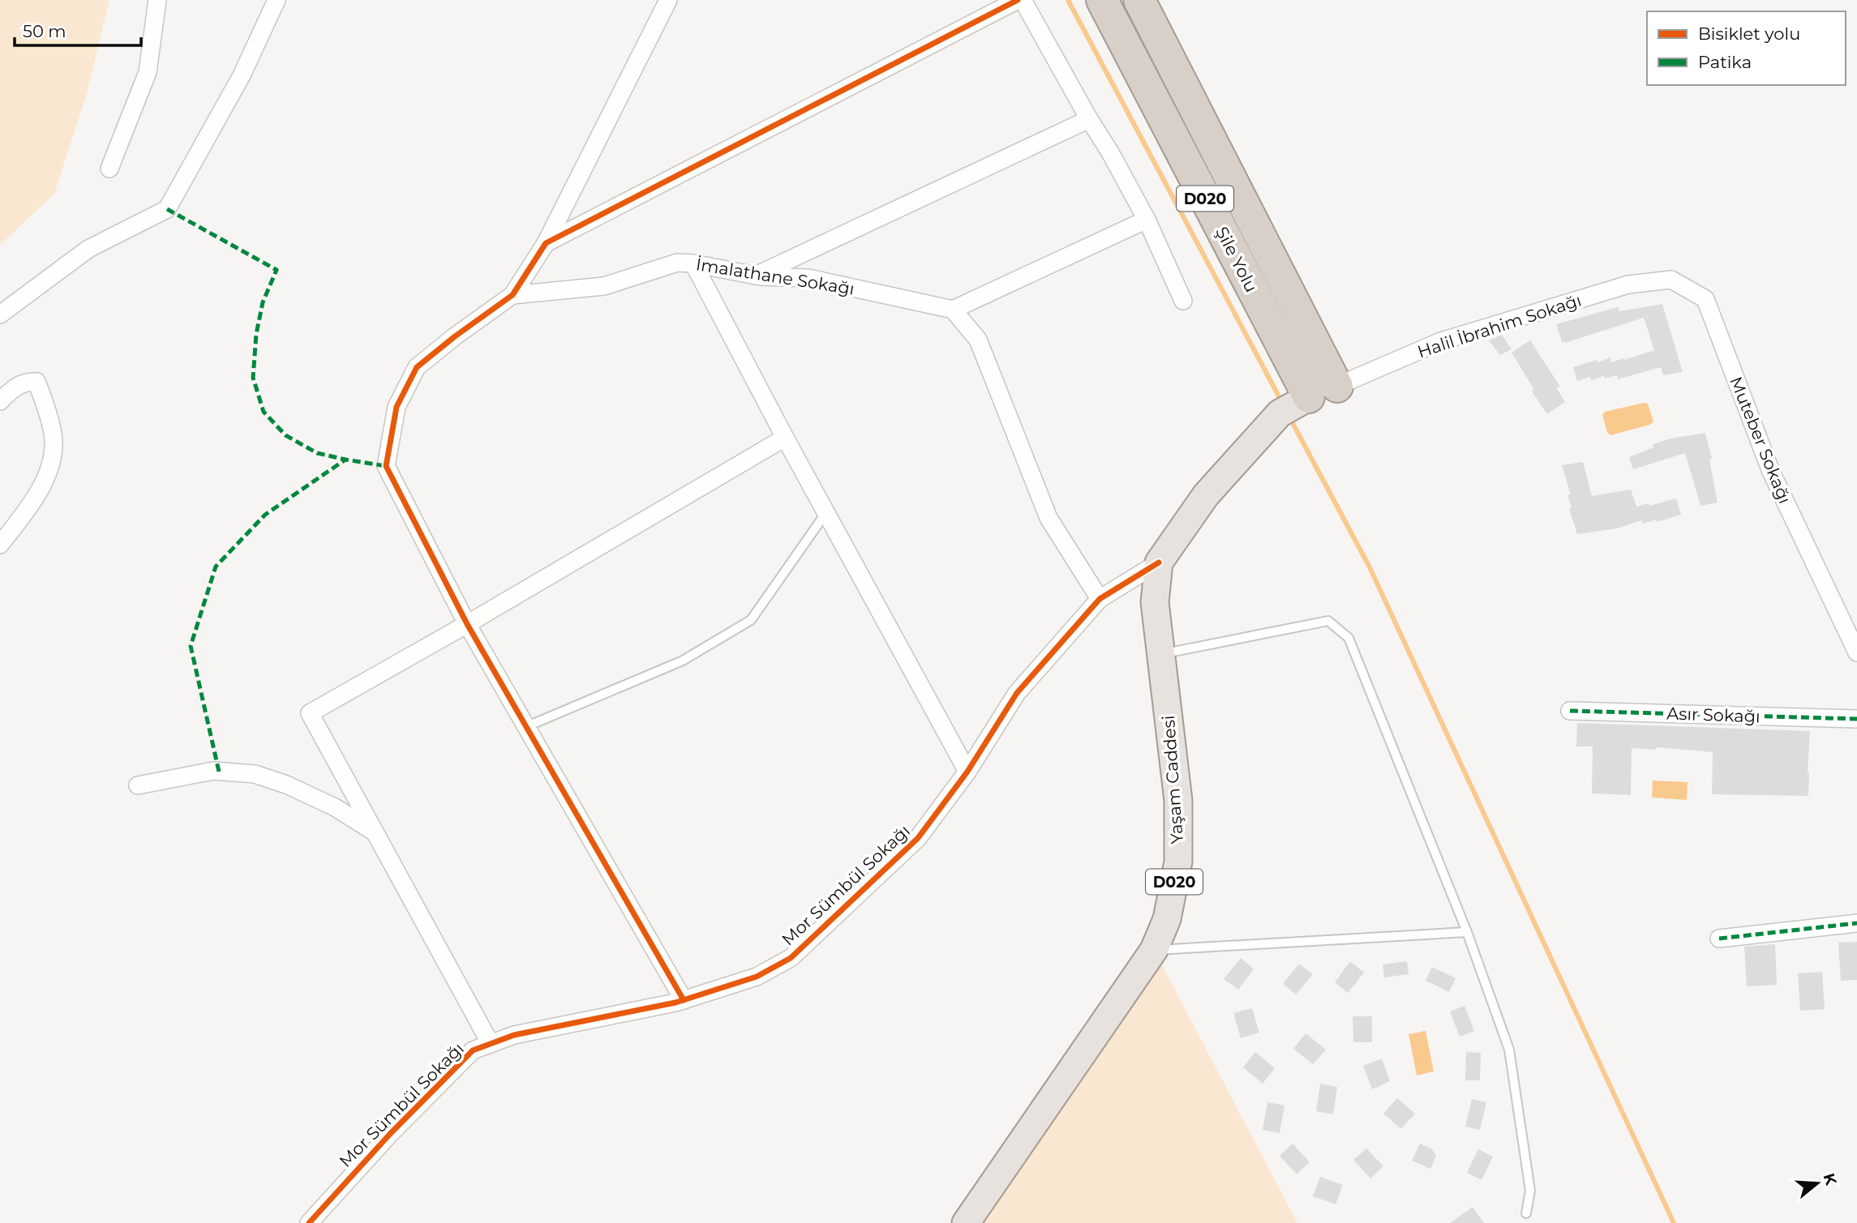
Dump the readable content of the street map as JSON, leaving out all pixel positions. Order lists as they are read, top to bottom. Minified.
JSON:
{"streets":{"highway":["D020","Şile Yolu"],"main road":["Yaşam Caddesi"],"street":["İmalathane Sokağı","Halil İbrahim Sokağı","Muteber Sokağı","Asır Sokağı","Mor Sümbül Sokağı"]},"crossings":[["Şile Yolu","Halil İbrahim Sokağı"],["Şile Yolu","Yaşam Caddesi"],["Halil İbrahim Sokağı","Muteber Sokağı"],["Halil İbrahim Sokağı","Yaşam Caddesi"],["Yaşam Caddesi","Mor Sümbül Sokağı"]],"legend":["Bisiklet yolu","Patika"],"scale_bar":"50 m","north":"right"}
